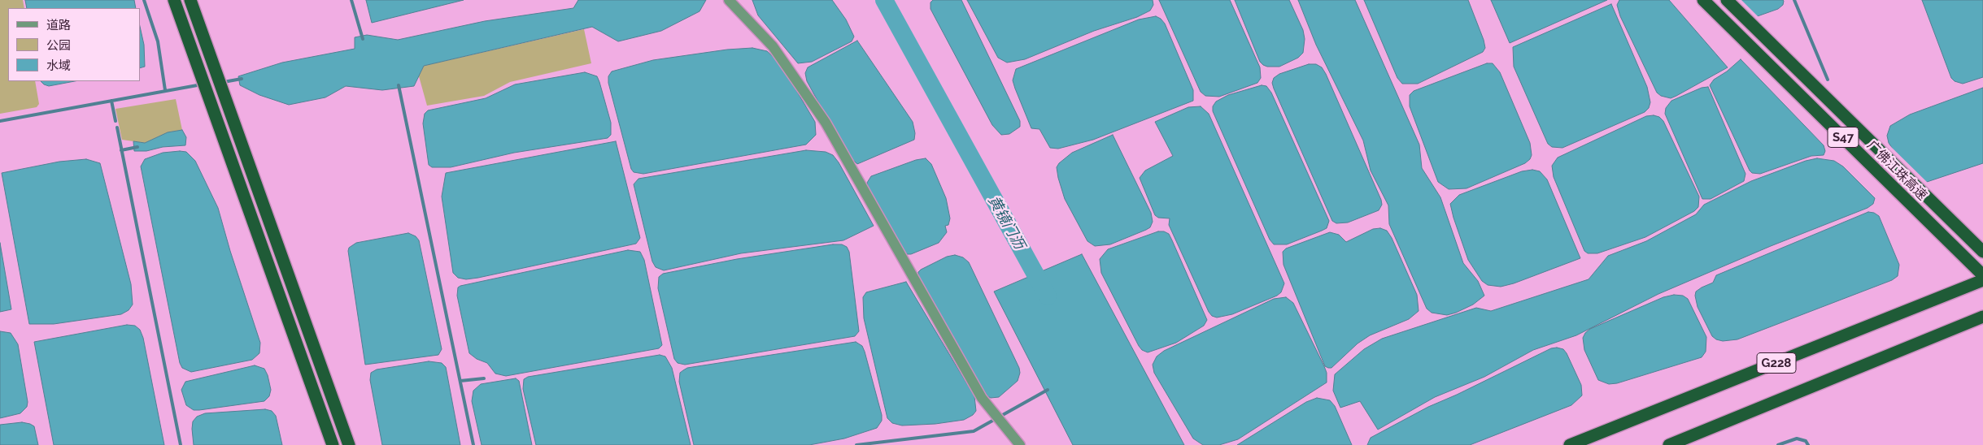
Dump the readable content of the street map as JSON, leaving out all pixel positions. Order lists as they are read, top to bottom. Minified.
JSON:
{"streets":{"highway":["S47","广佛江珠高速","G228"]},"water":["黄镜门沥"],"legend":["道路","公园","水域"]}
